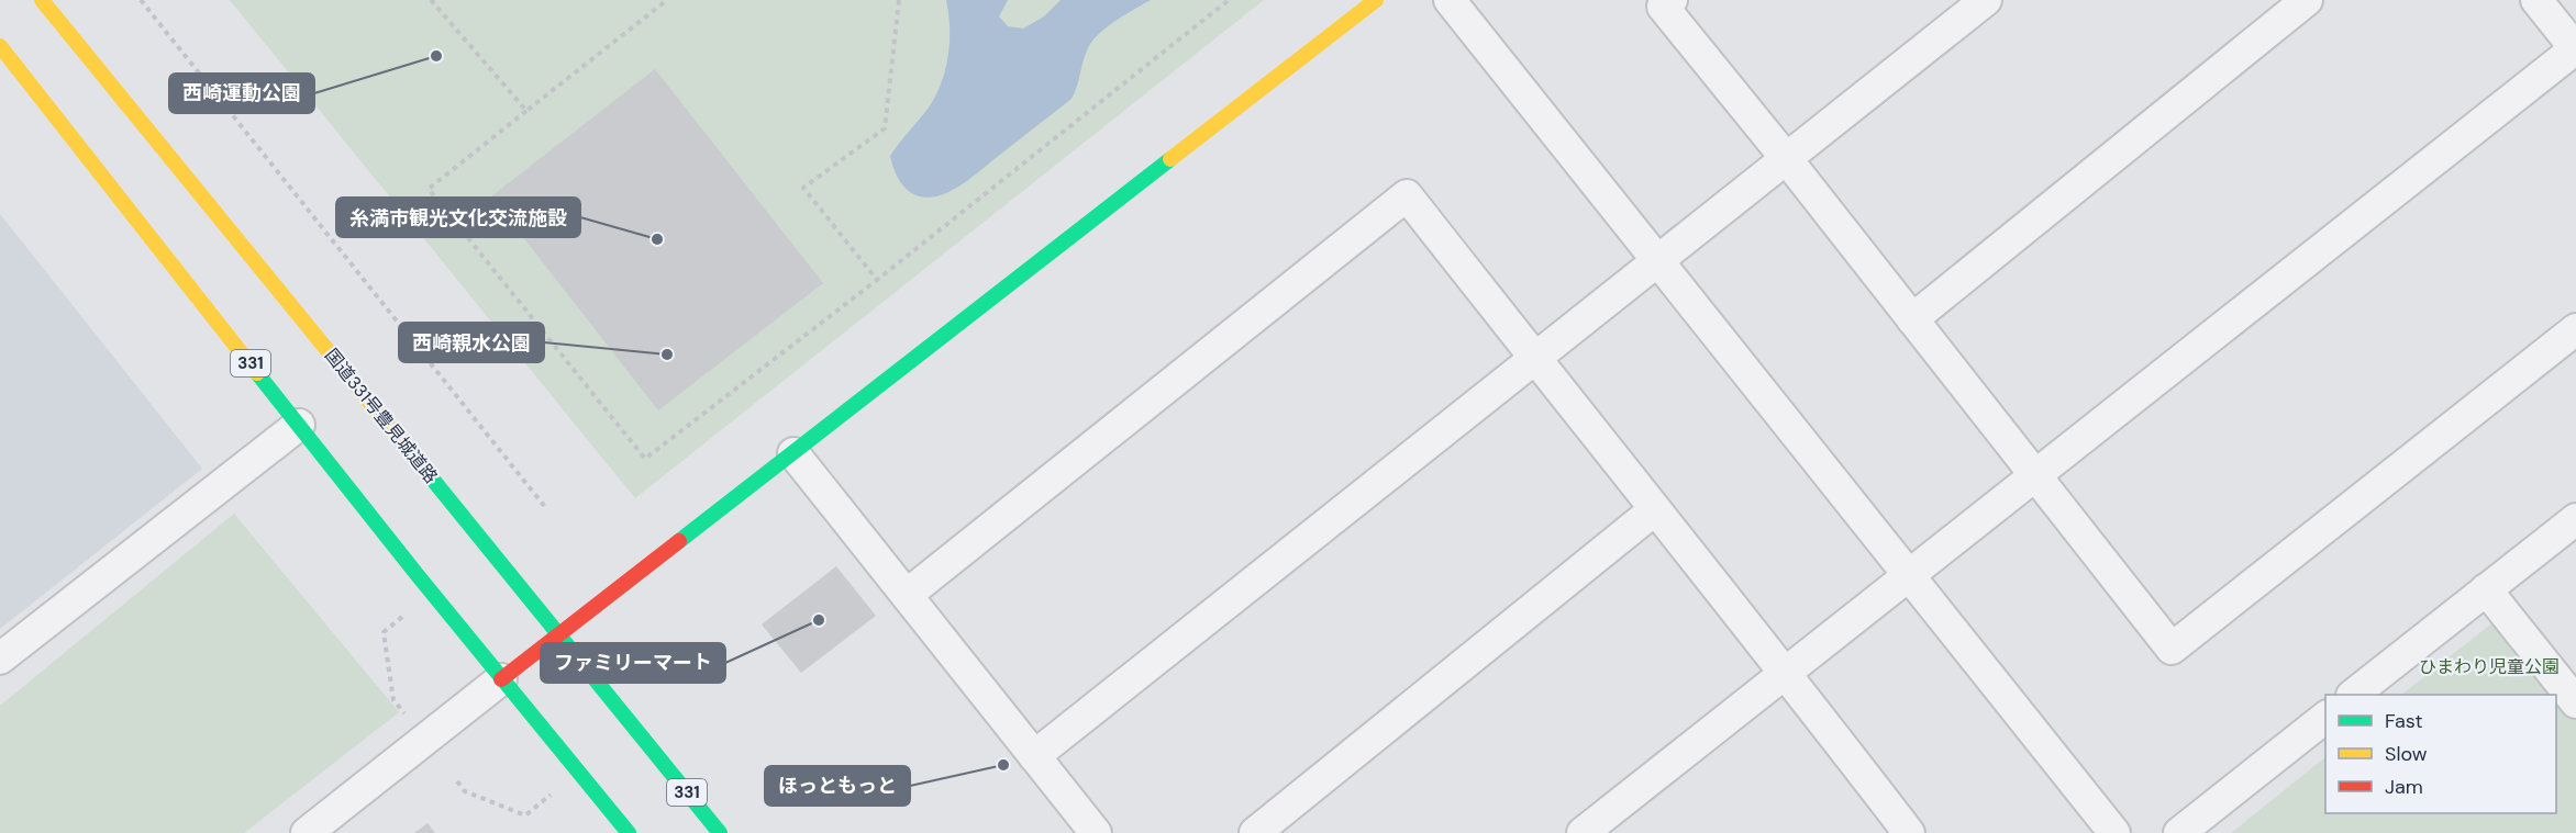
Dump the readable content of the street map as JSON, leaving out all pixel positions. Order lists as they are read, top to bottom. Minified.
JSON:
{"streets":{"main road":["331","国道331号豊見城道路"]},"parks":["ひまわり児童公園"],"places":["西崎運動公園","糸満市観光文化交流施設","西崎親水公園","ファミリーマート","ほっともっと"],"legend":["Fast","Slow","Jam"]}
